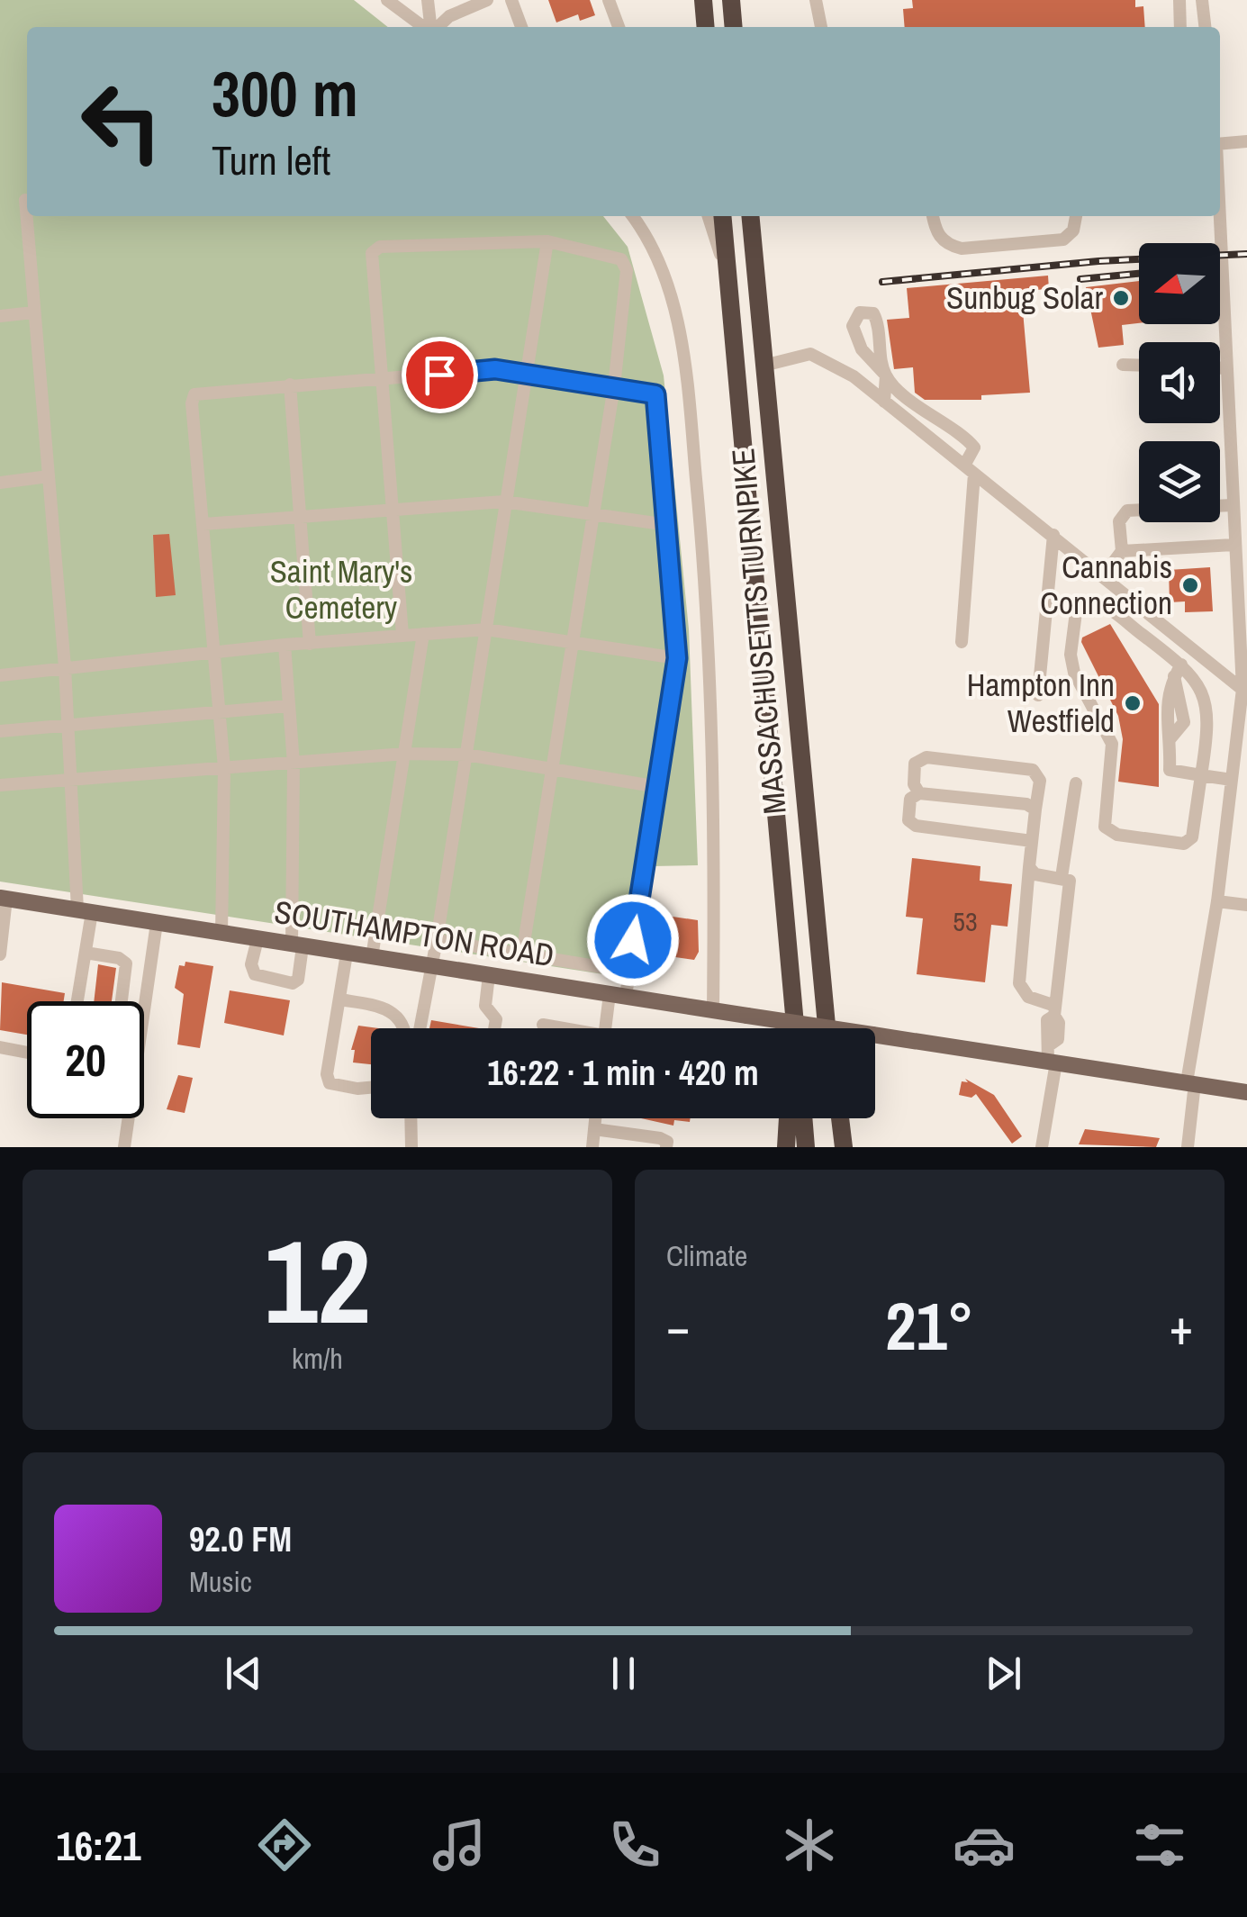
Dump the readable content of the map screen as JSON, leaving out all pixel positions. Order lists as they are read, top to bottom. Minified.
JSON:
{"streets":{"highway":["MASSACHUSETTS TURNPIKE"],"main road":["SOUTHAMPTON ROAD"]},"parks":["Saint Mary's Cemetery"],"places":["Sunbug Solar","Cannabis Connection","Hampton Inn Westfield"],"house_numbers":["53"],"north":"left","page":{"turn":["300 m","Turn left"],"limit":"20","trip":"16:22 · 1 min · 420 m","tile":[["12","km/h"],"Climate"],"heat":["−","21°","+"],"song":["92.0 FM","Music"],"tabs":"16:21"}}
